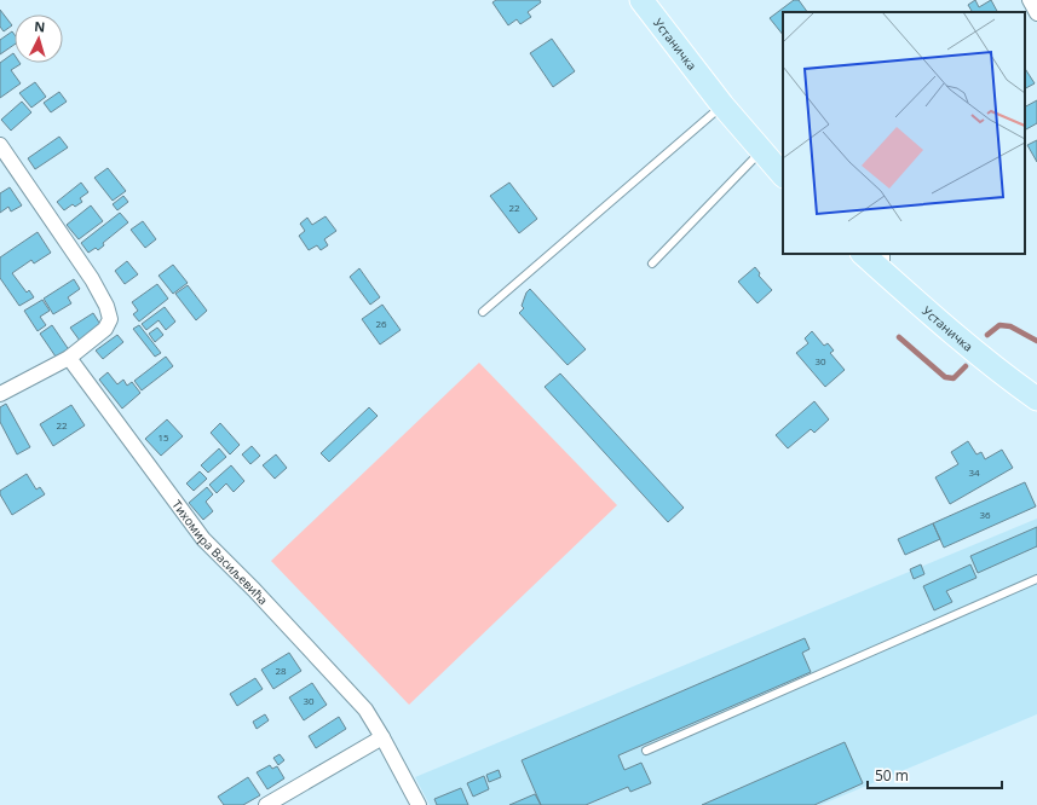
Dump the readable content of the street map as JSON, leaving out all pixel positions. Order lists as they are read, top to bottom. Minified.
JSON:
{"streets":{"main road":["Устаничка"],"street":["Тихомира Васиљевића"]},"house_numbers":["22","26","30","22","15","34","36","28","30"],"scale_bar":"50 m","north":"top"}
